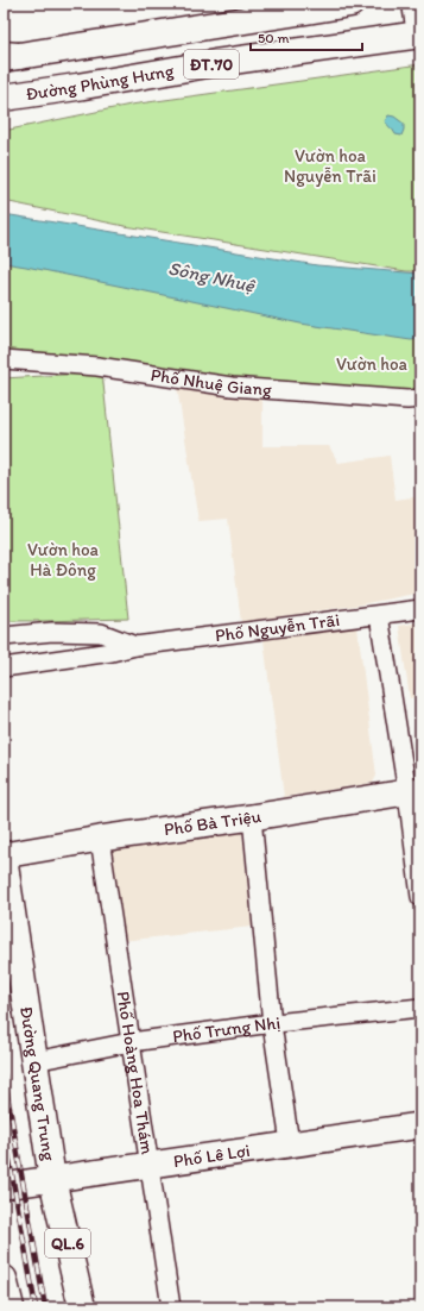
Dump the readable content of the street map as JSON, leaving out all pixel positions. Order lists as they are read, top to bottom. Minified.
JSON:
{"streets":{"main road":["ĐT.70","Đường Phùng Hưng","Đường Quang Trung","QL.6"],"street":["Phố Nhuệ Giang","Phố Nguyễn Trãi","Phố Bà Triệu","Phố Trưng Nhị","Phố Hoàng Hoa Thám","Phố Lê Lợi"]},"crossings":[["Phố Bà Triệu","Phố Hoàng Hoa Thám"],["Phố Bà Triệu","Đường Quang Trung"],["Phố Trưng Nhị","Phố Hoàng Hoa Thám"],["Phố Trưng Nhị","Đường Quang Trung"],["Phố Hoàng Hoa Thám","Phố Lê Lợi"],["Đường Quang Trung","Phố Lê Lợi"]],"water":["Sông Nhuệ"],"parks":["Vườn hoa Nguyễn Trãi","Vườn hoa","Vườn hoa Hà Đông"],"scale_bar":"50 m"}
